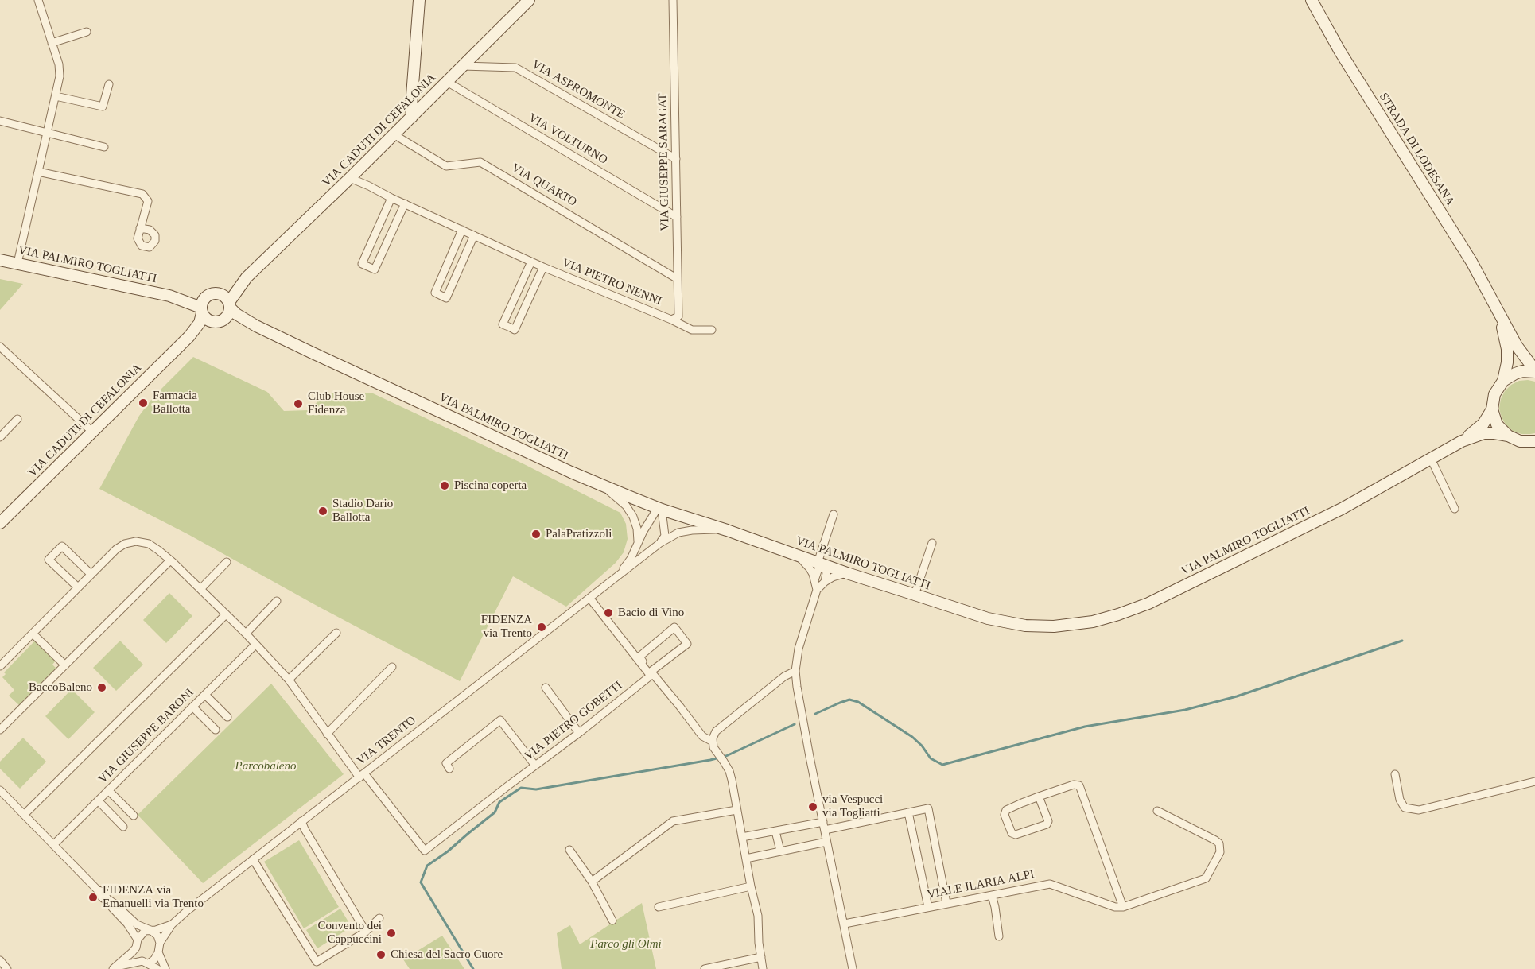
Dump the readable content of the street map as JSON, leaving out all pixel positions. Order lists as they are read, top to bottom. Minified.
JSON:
{"streets":{"street":["VIA ASPROMONTE","VIA CADUTI DI CEFALONIA","VIA VOLTURNO","STRADA DI LODESANA","VIA GIUSEPPE SARAGAT","VIA QUARTO","VIA PALMIRO TOGLIATTI","VIA PIETRO NENNI","VIA PIETRO GOBETTI","VIA GIUSEPPE BARONI","VIA TRENTO","VIALE ILARIA ALPI"]},"crossings":[["VIA ASPROMONTE","VIA CADUTI DI CEFALONIA"],["VIA ASPROMONTE","VIA GIUSEPPE SARAGAT"],["VIA CADUTI DI CEFALONIA","VIA VOLTURNO"],["VIA CADUTI DI CEFALONIA","VIA QUARTO"],["VIA CADUTI DI CEFALONIA","VIA PALMIRO TOGLIATTI"],["VIA CADUTI DI CEFALONIA","VIA PIETRO NENNI"],["VIA VOLTURNO","VIA GIUSEPPE SARAGAT"],["VIA GIUSEPPE SARAGAT","VIA QUARTO"],["VIA GIUSEPPE SARAGAT","VIA PIETRO NENNI"],["VIA PALMIRO TOGLIATTI","VIA TRENTO"],["VIA PIETRO GOBETTI","VIA GIUSEPPE BARONI"],["VIA PIETRO GOBETTI","VIA TRENTO"]],"parks":["Parcobaleno","Parco gli Olmi"],"places":["Farmacia Ballotta","Club House Fidenza","Piscina coperta","Stadio Dario Ballotta","PalaPratizzoli","Bacio di Vino","FIDENZA via Trento","BaccoBaleno","via Vespucci via Togliatti","FIDENZA via Emanuelli via Trento","Convento dei Cappuccini","Chiesa del Sacro Cuore"]}
